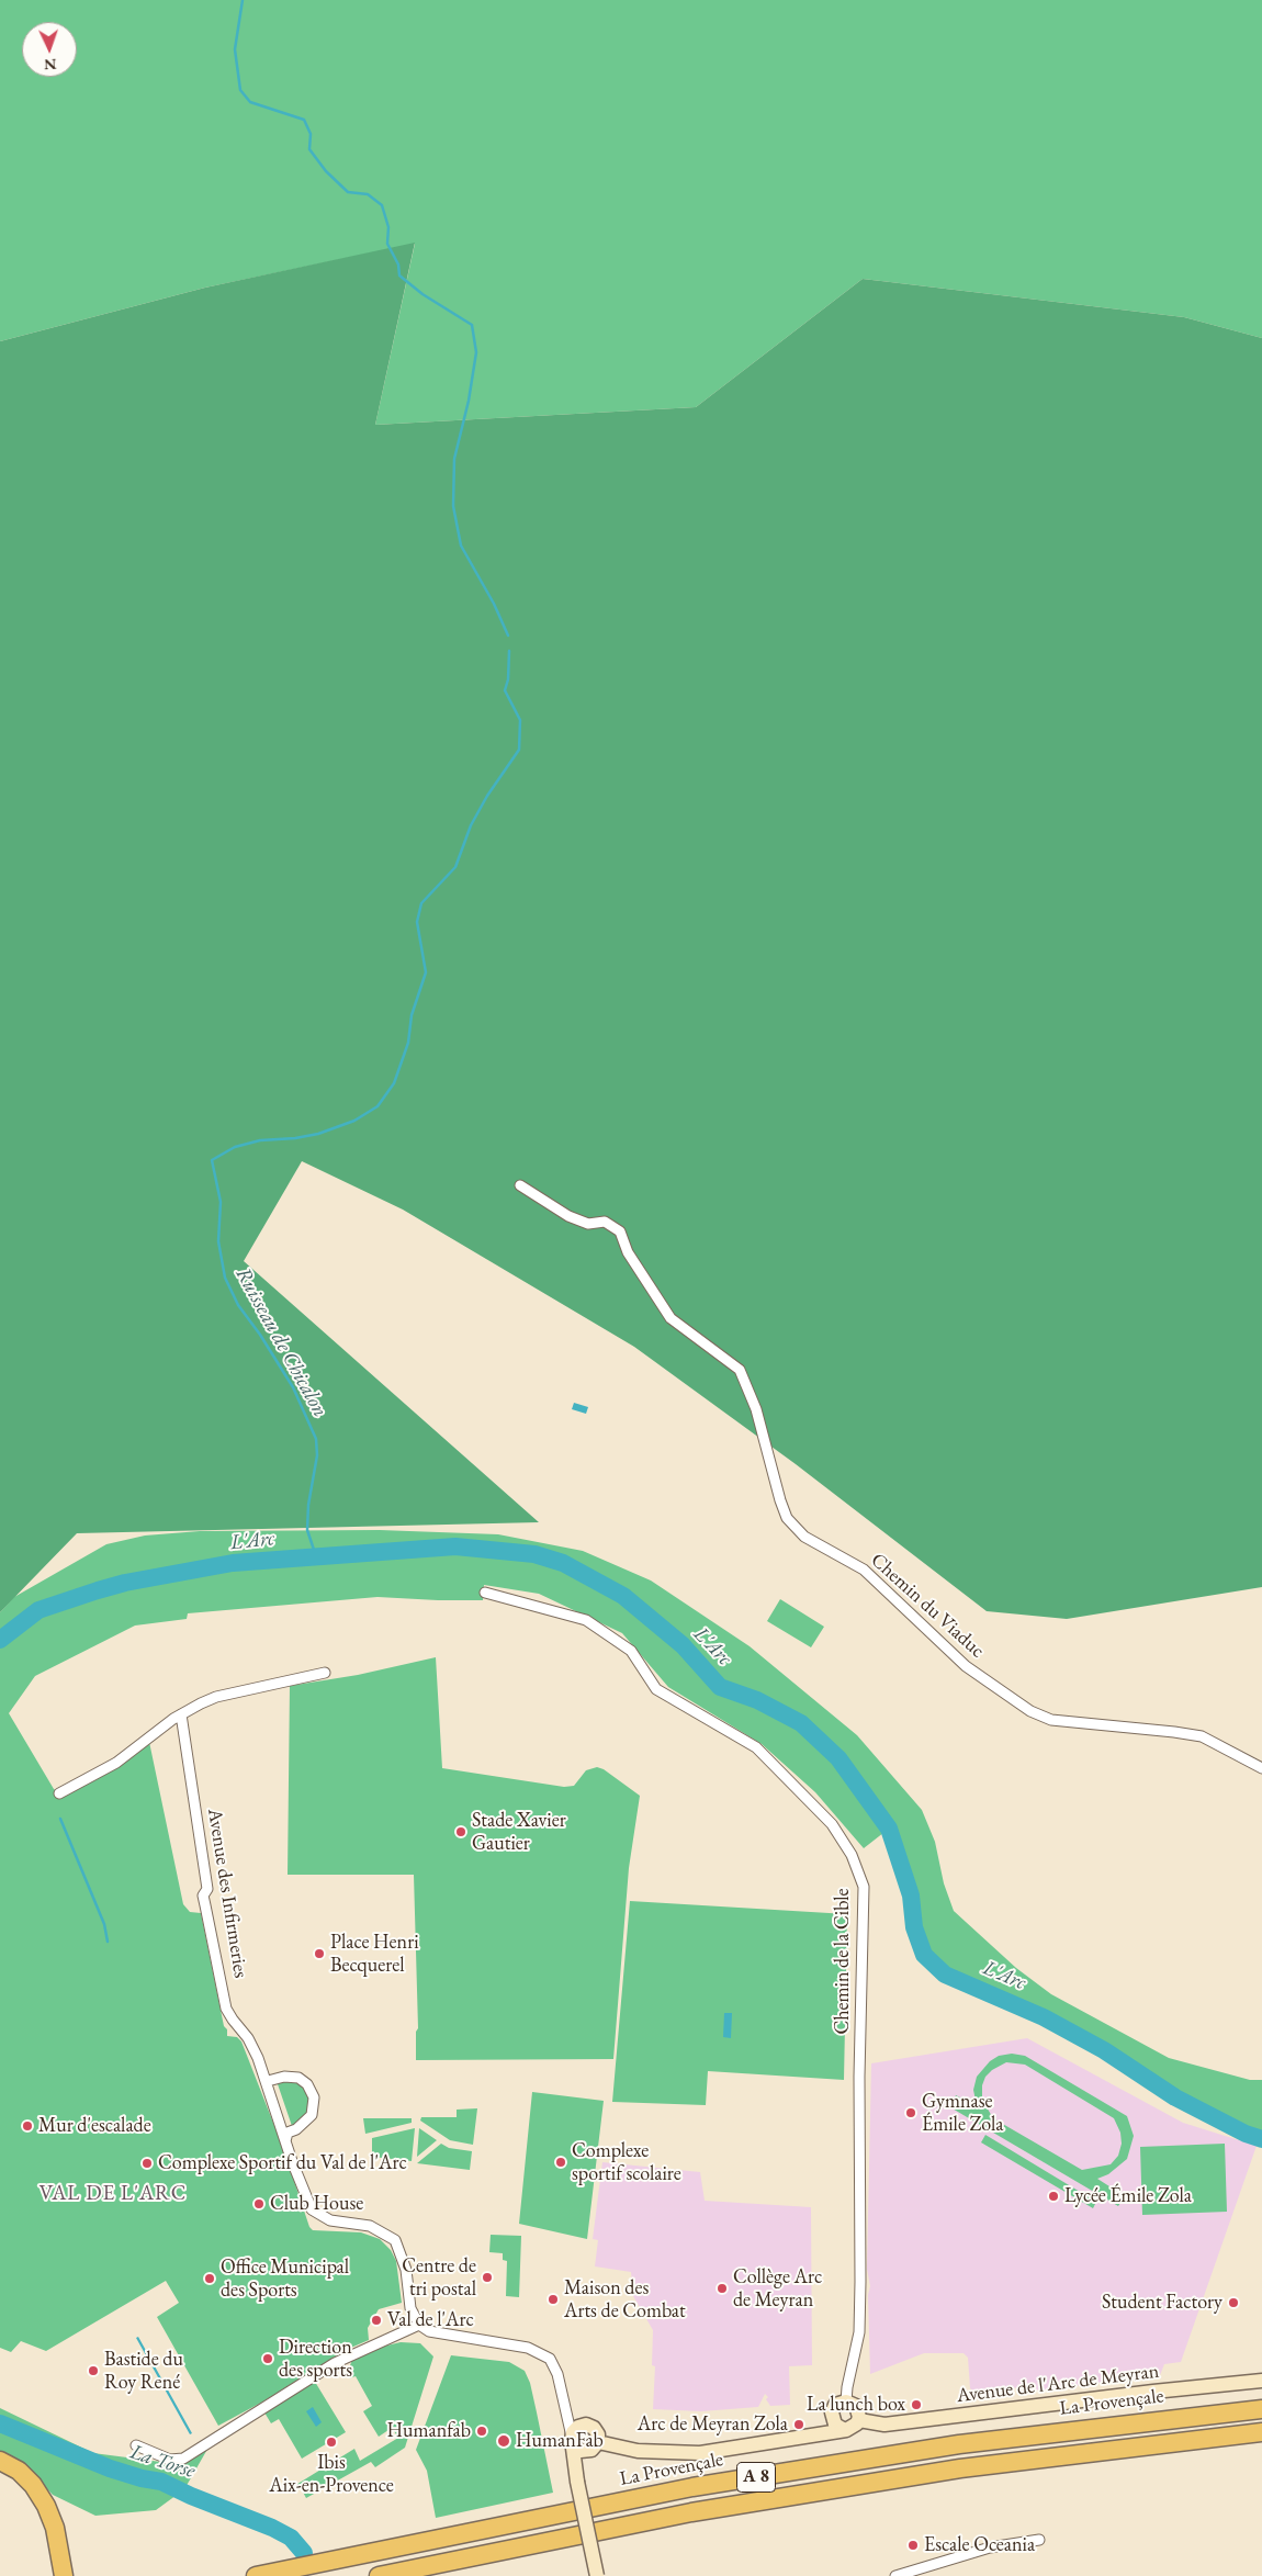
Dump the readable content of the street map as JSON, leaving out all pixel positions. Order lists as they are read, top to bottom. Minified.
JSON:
{"streets":{"highway":["La Provençale","A 8"],"main road":["Avenue de l'Arc de Meyran"],"street":["Chemin du Viaduc","Avenue des Infirmeries","Chemin de la Cible"]},"crossings":[["Chemin de la Cible","Avenue de l'Arc de Meyran"]],"districts":["VAL DE L'ARC"],"water":["Ruisseau de Chicalon","L'Arc","La Torse"],"places":["Stade Xavier Gautier","Place Henri Becquerel","Gymnase Émile Zola","Mur d'escalade","Complexe sportif scolaire","Complexe Sportif du Val de l'Arc","Lycée Émile Zola","Club House","Centre de tri postal","Office Municipal des Sports","Collège Arc de Meyran","Maison des Arts de Combat","Student Factory","Val de l'Arc","Direction des sports","Bastide du Roy René","La lunch box","Arc de Meyran Zola","Humanfab","HumanFab","Ibis Aix-en-Provence","Escale Oceania"],"north":"bottom"}
